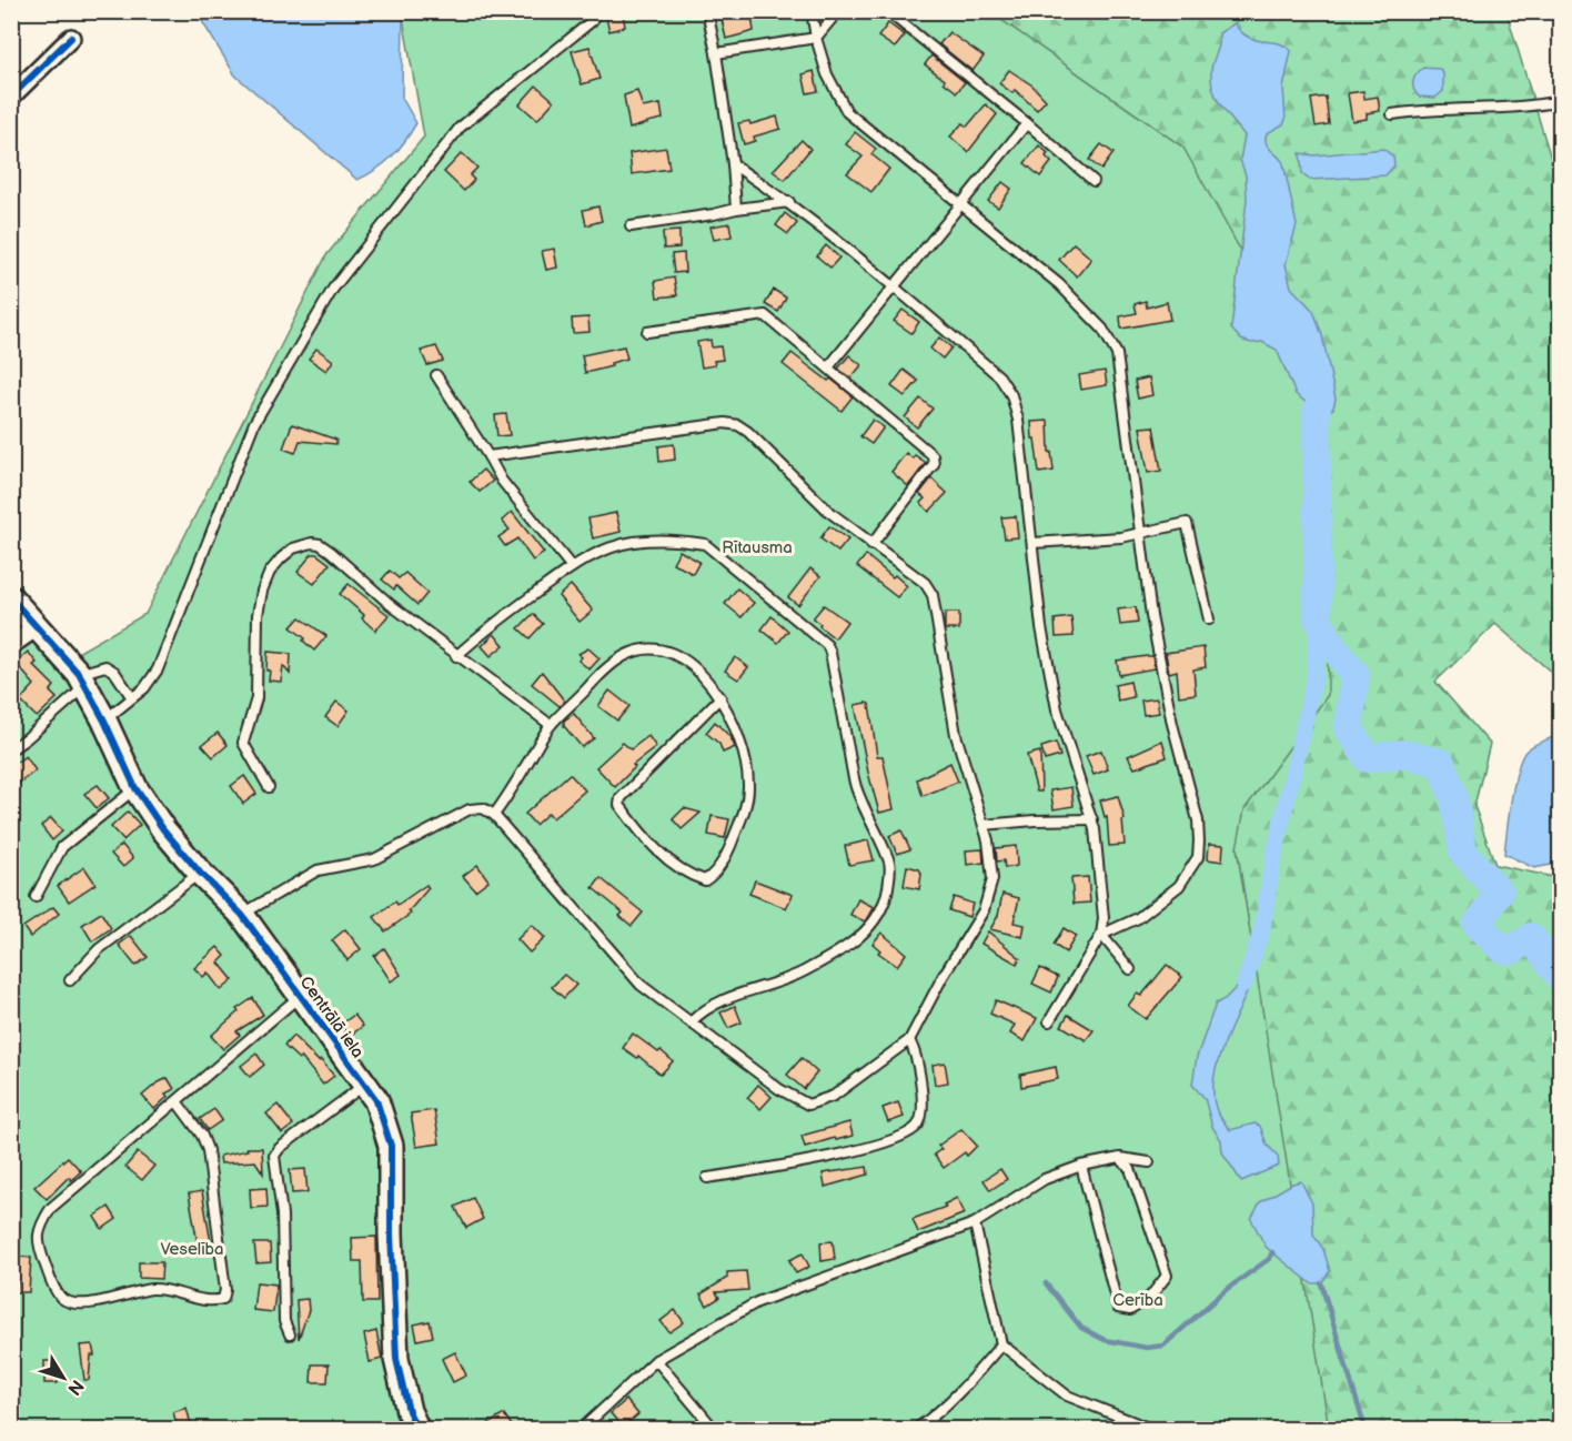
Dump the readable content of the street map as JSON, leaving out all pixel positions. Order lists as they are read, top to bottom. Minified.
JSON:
{"streets":{"street":["Centrālā iela"]},"parks":["Rītausma","Veselība","Cerība"],"north":"bottom right"}
